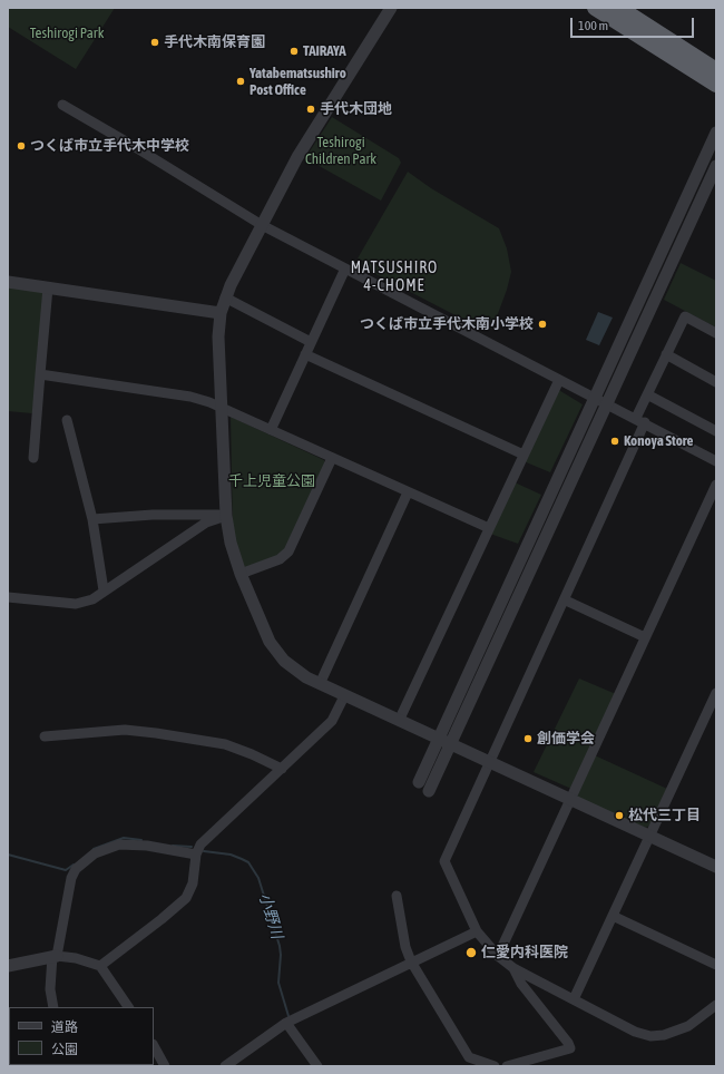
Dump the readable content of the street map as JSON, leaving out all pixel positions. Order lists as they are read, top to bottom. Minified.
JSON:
{"districts":["MATSUSHIRO 4-CHOME"],"water":["小野川"],"parks":["Teshirogi Park","Teshirogi Children Park","千上児童公園"],"places":["手代木南保育園","TAIRAYA","Yatabematsushiro Post Office","手代木団地","つくば市立手代木中学校","つくば市立手代木南小学校","Konoya Store","創価学会","松代三丁目","仁愛内科医院"],"legend":["道路","公園"],"scale_bar":"100 m"}
